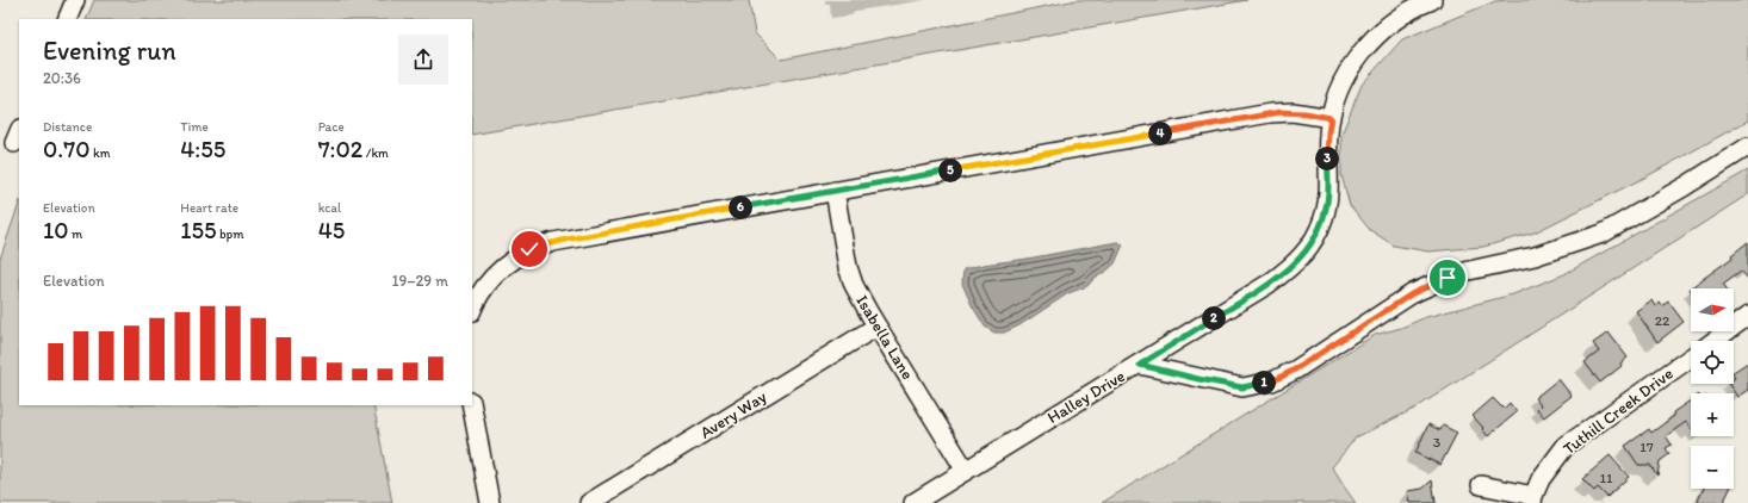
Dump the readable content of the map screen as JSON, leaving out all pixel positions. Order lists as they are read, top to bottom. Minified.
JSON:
{"streets":{"street":["Isabella Lane","Halley Drive","Tuthill Creek Drive","Avery Way"]},"crossings":[["Isabella Lane","Halley Drive"],["Isabella Lane","Avery Way"]],"house_numbers":["22","3","17","11"],"north":"right","page":{"heading":["Evening run","20:36"],"stats":[["Distance","0.70 km"],["Time","4:55"],["Pace","7:02 /km"],["Elevation","10 m"],["Heart rate","155 bpm"],["kcal","45"]],"pins":["4","3","5","6","2","1"],"chart":["Elevation","19–29 m"],"map_buttons":["+","−"]}}
